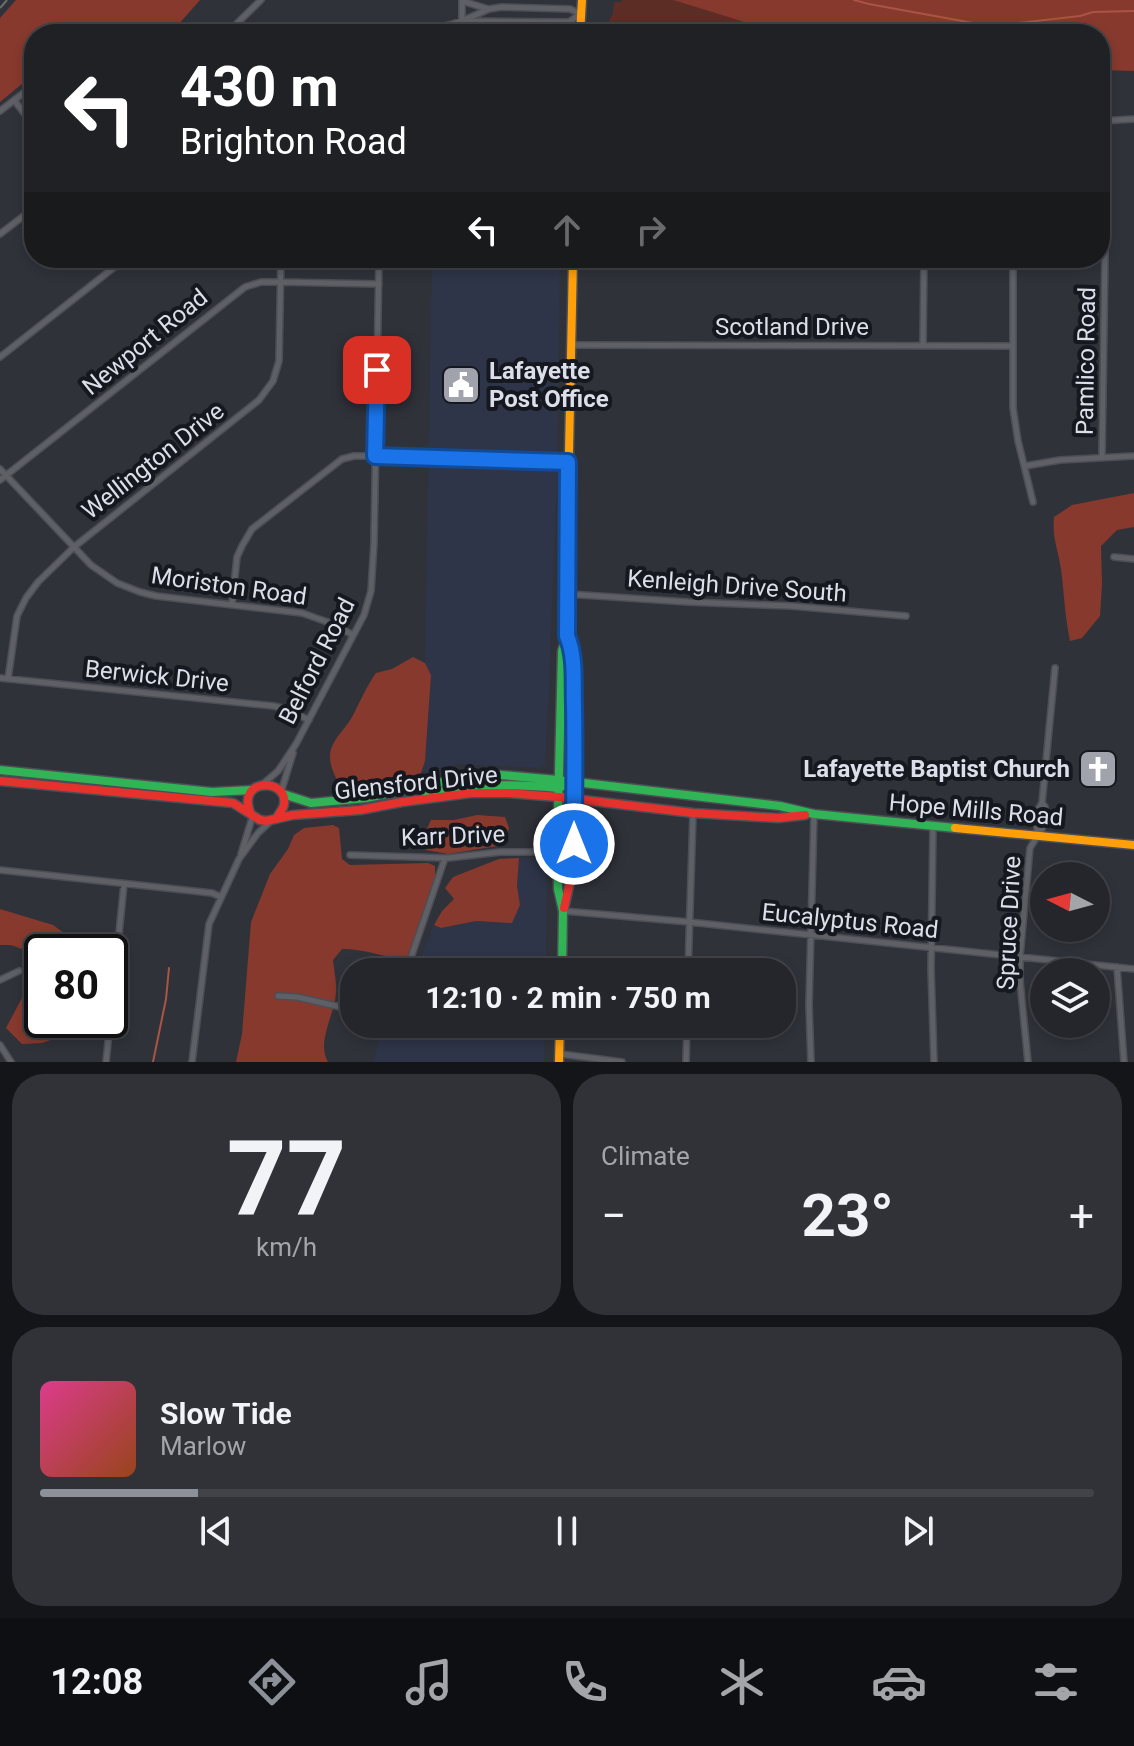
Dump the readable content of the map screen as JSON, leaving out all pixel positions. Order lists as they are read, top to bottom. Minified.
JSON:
{"streets":{"main road":["Glensford Drive","Hope Mills Road"],"street":["Scotland Drive","Newport Road","Pamlico Road","Wellington Drive","Moriston Road","Kenleigh Drive South","Belford Road","Berwick Drive","Karr Drive","Eucalyptus Road","Spruce Drive"]},"crossings":[["Newport Road","Wellington Drive"],["Newport Road","Moriston Road"],["Newport Road","Belford Road"],["Wellington Drive","Moriston Road"],["Wellington Drive","Berwick Drive"],["Moriston Road","Belford Road"],["Belford Road","Berwick Drive"],["Belford Road","Glensford Drive"],["Glensford Drive","Hope Mills Road"],["Hope Mills Road","Spruce Drive"],["Eucalyptus Road","Spruce Drive"]],"places":{"public building":["Lafayette Post Office"],"church":["Lafayette Baptist Church"]},"north":"left","page":{"turn":["430 m","Brighton Road"],"limit":"80","trip":"12:10 · 2 min · 750 m","tile":[["77","km/h"],"Climate"],"heat":["−","23°","+"],"song":["Slow Tide","Marlow"],"tabs":"12:08"}}
